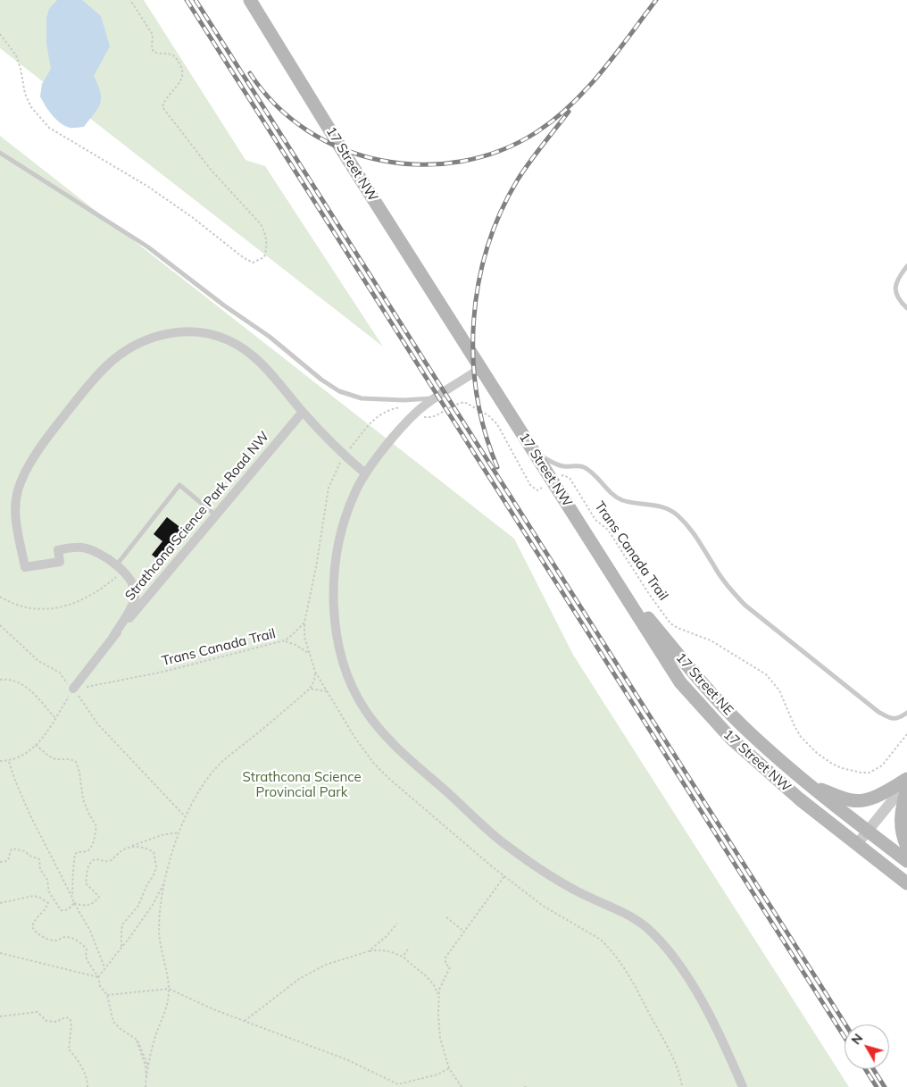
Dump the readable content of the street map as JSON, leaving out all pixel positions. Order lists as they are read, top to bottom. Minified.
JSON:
{"streets":{"main road":["17 Street NW","17 Street NE"],"street":["Strathcona Science Park Road NW"],"path":["Trans Canada Trail"]},"crossings":[["17 Street NW","17 Street NE"],["Strathcona Science Park Road NW","Trans Canada Trail"]],"parks":["Strathcona Science Provincial Park"],"north":"top left"}
